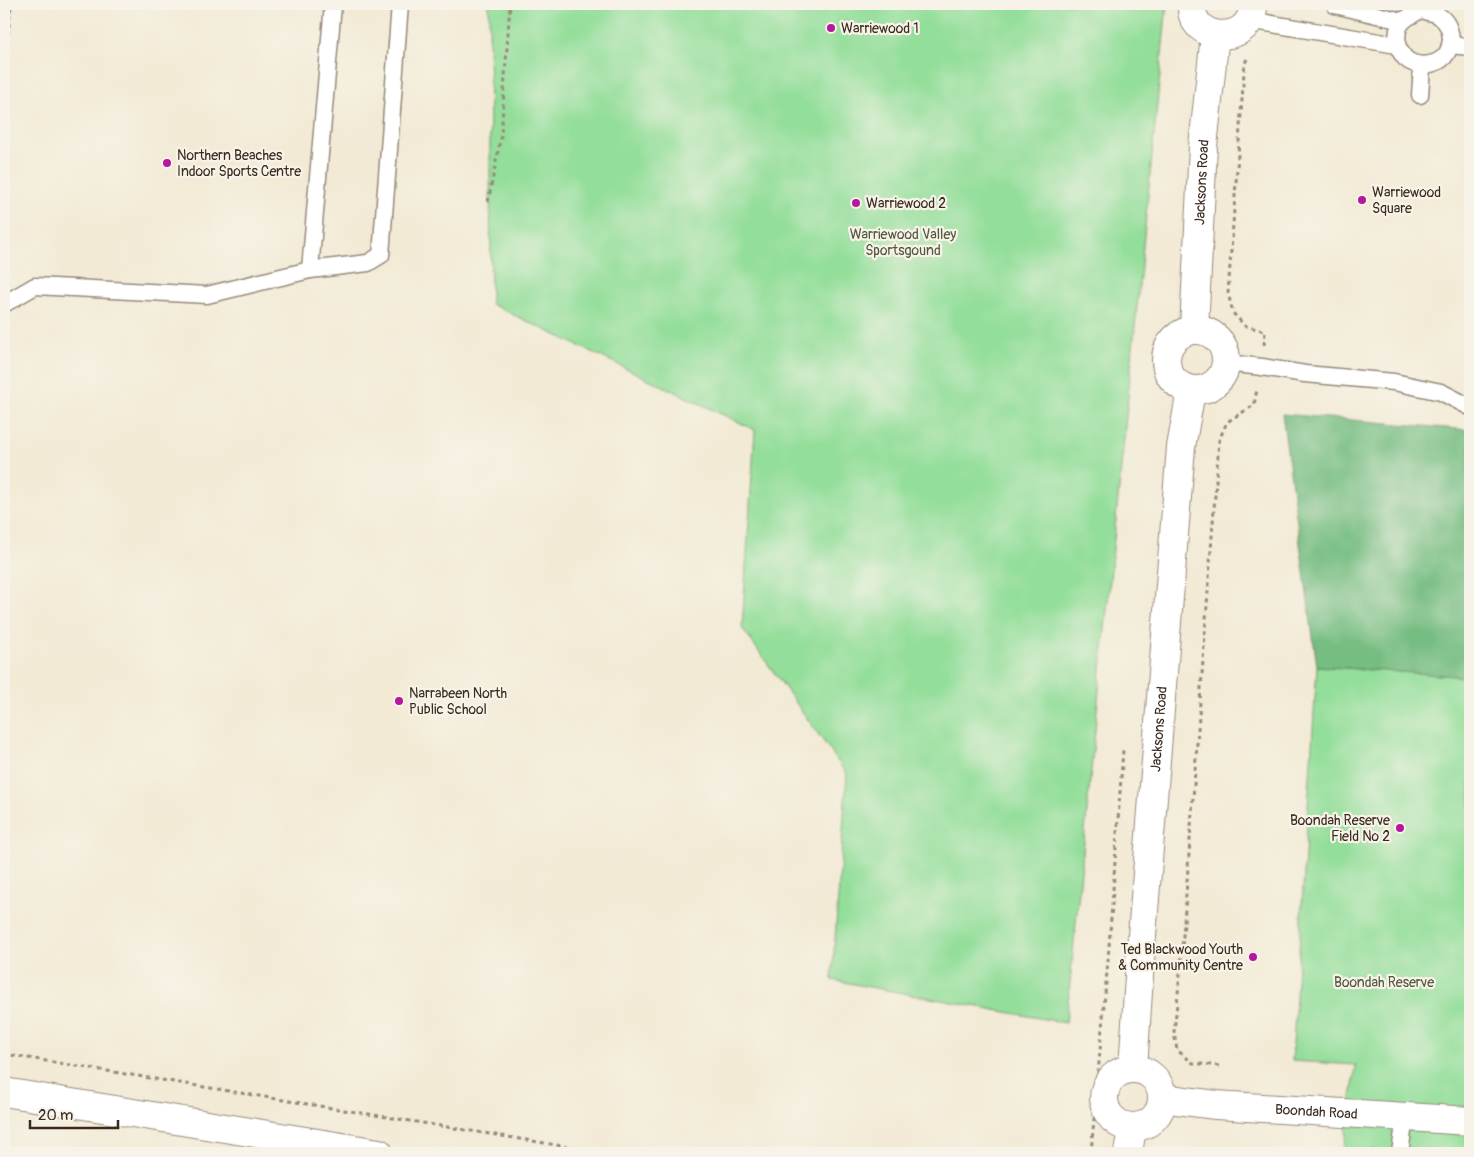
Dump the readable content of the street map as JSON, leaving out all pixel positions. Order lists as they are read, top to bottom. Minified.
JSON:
{"streets":{"street":["Jacksons Road","Boondah Road"]},"crossings":[["Jacksons Road","Boondah Road"]],"parks":["Warriewood Valley Sportsgound","Boondah Reserve"],"places":["Warriewood 1","Northern Beaches Indoor Sports Centre","Warriewood Square","Warriewood 2","Narrabeen North Public School","Boondah Reserve Field No 2","Ted Blackwood Youth & Community Centre"],"scale_bar":"20 m"}
